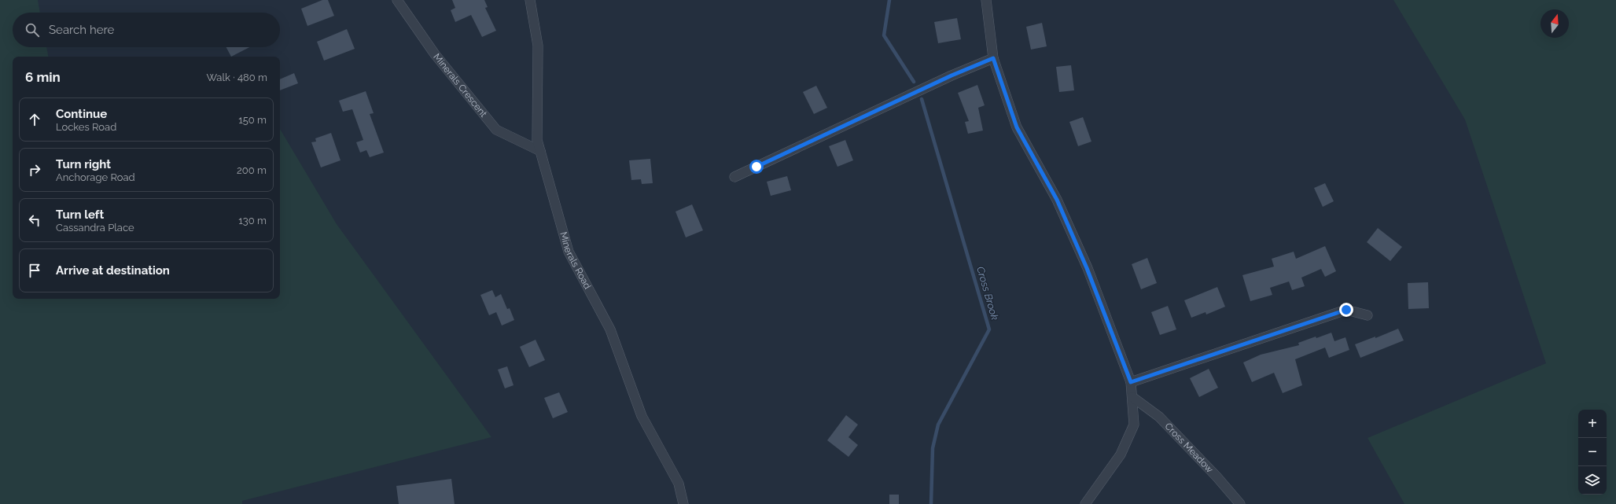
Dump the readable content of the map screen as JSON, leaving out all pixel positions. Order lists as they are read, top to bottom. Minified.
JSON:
{"streets":{"street":["Minerals Crescent","Minerals Road","Cross Meadow"]},"crossings":[["Minerals Crescent","Minerals Road"]],"water":["Cross Brook"],"north":"top","page":{"search":"Search here","heading":["6 min","Walk · 480 m"],"list":[["Continue","Lockes Road","150 m"],["Turn right","Anchorage Road","200 m"],["Turn left","Cassandra Place","130 m"],"Arrive at destination"],"map_buttons":["+","−"]}}
